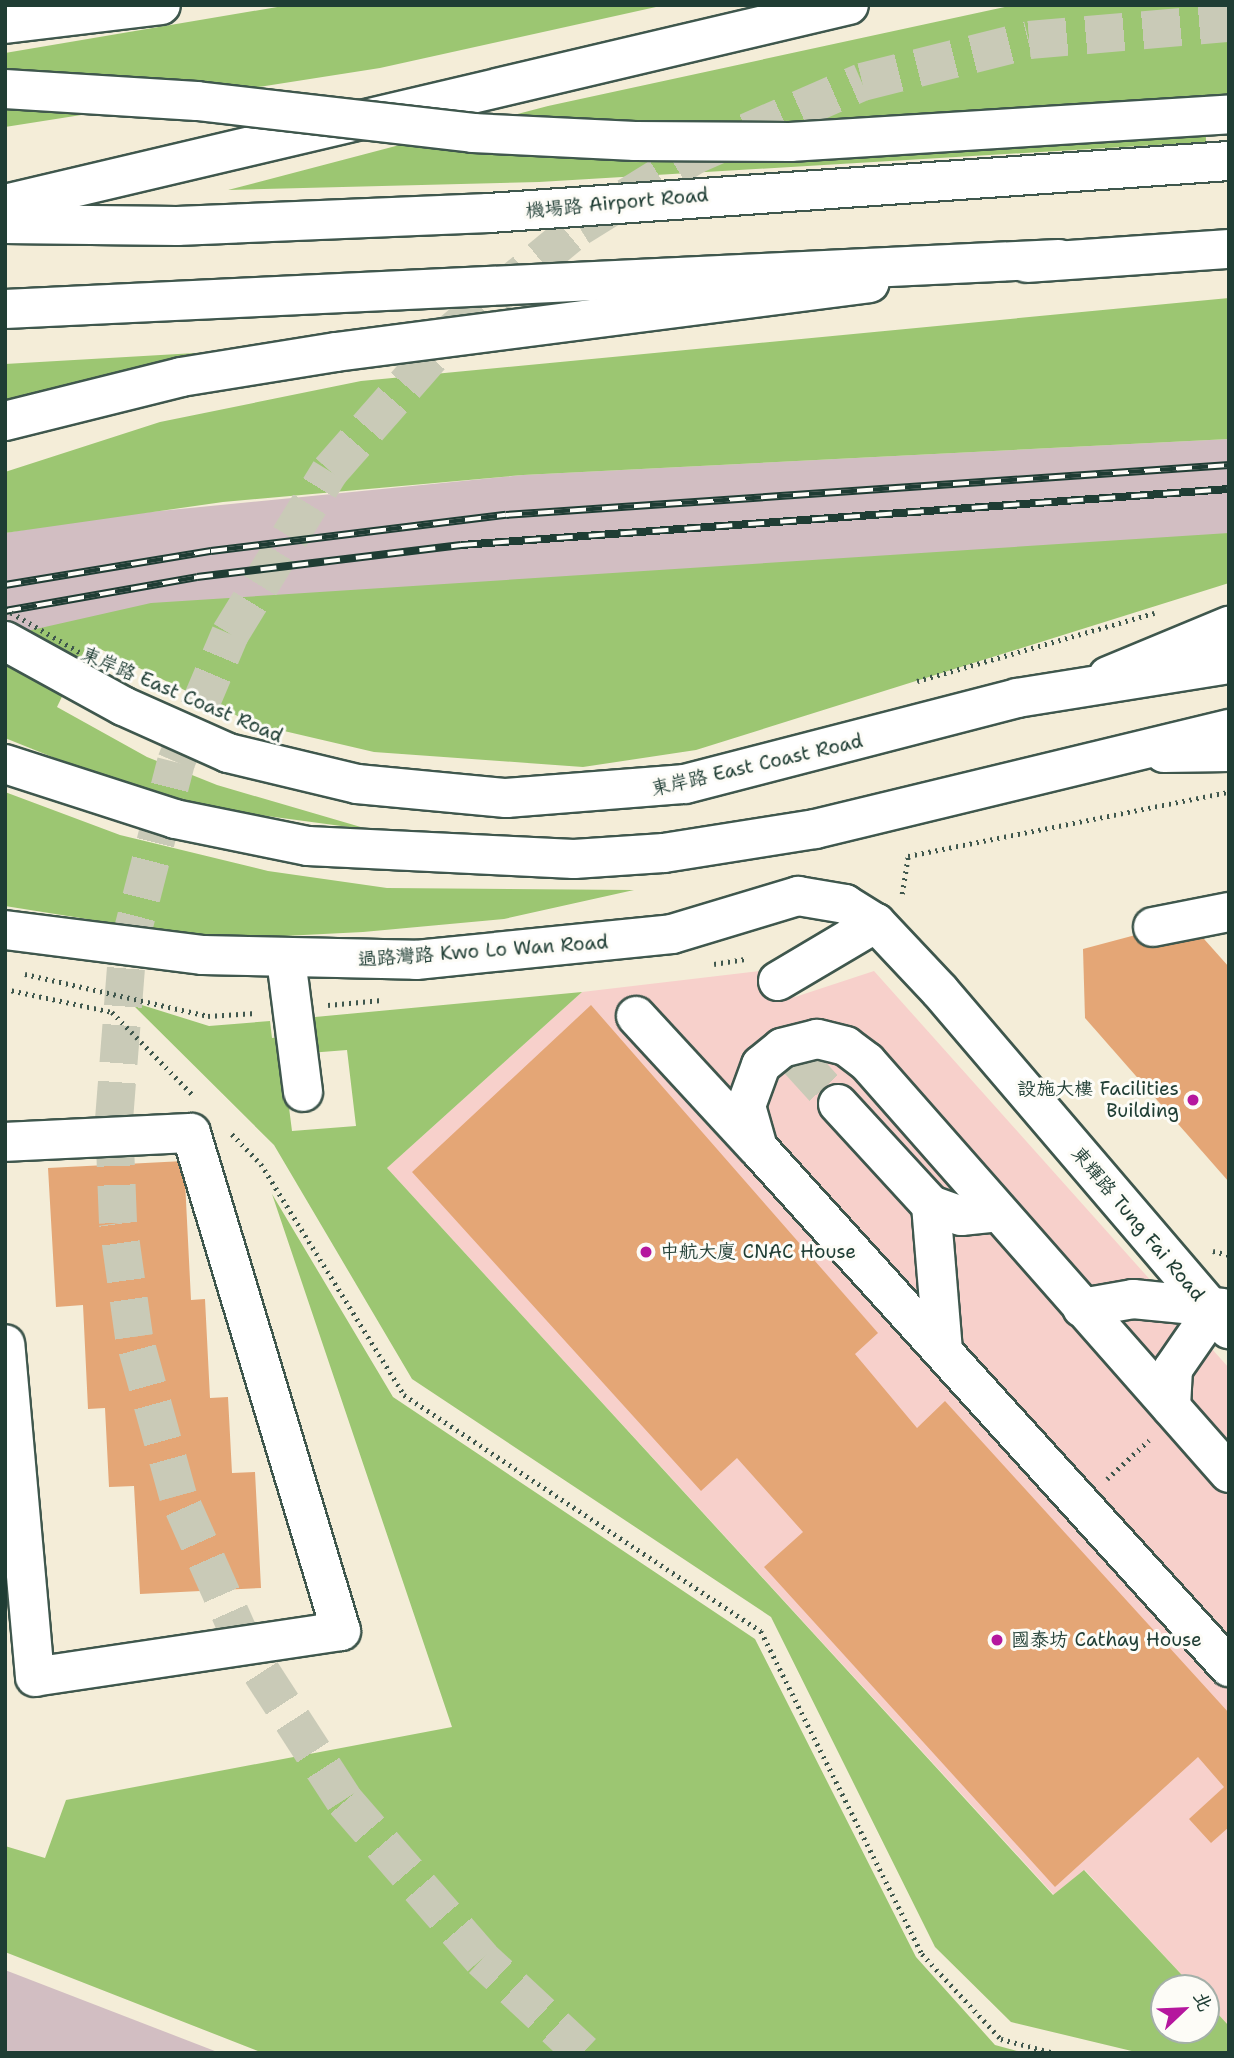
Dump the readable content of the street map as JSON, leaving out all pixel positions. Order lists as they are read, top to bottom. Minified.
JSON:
{"streets":{"main road":["機場路 Airport Road","東岸路 East Coast Road","過路灣路 Kwo Lo Wan Road","東輝路 Tung Fai Road"]},"crossings":[["過路灣路 Kwo Lo Wan Road","東輝路 Tung Fai Road"]],"places":["設施大樓 Facilities Building","中航大廈 CNAC House","國泰坊 Cathay House"],"north":"top right"}
